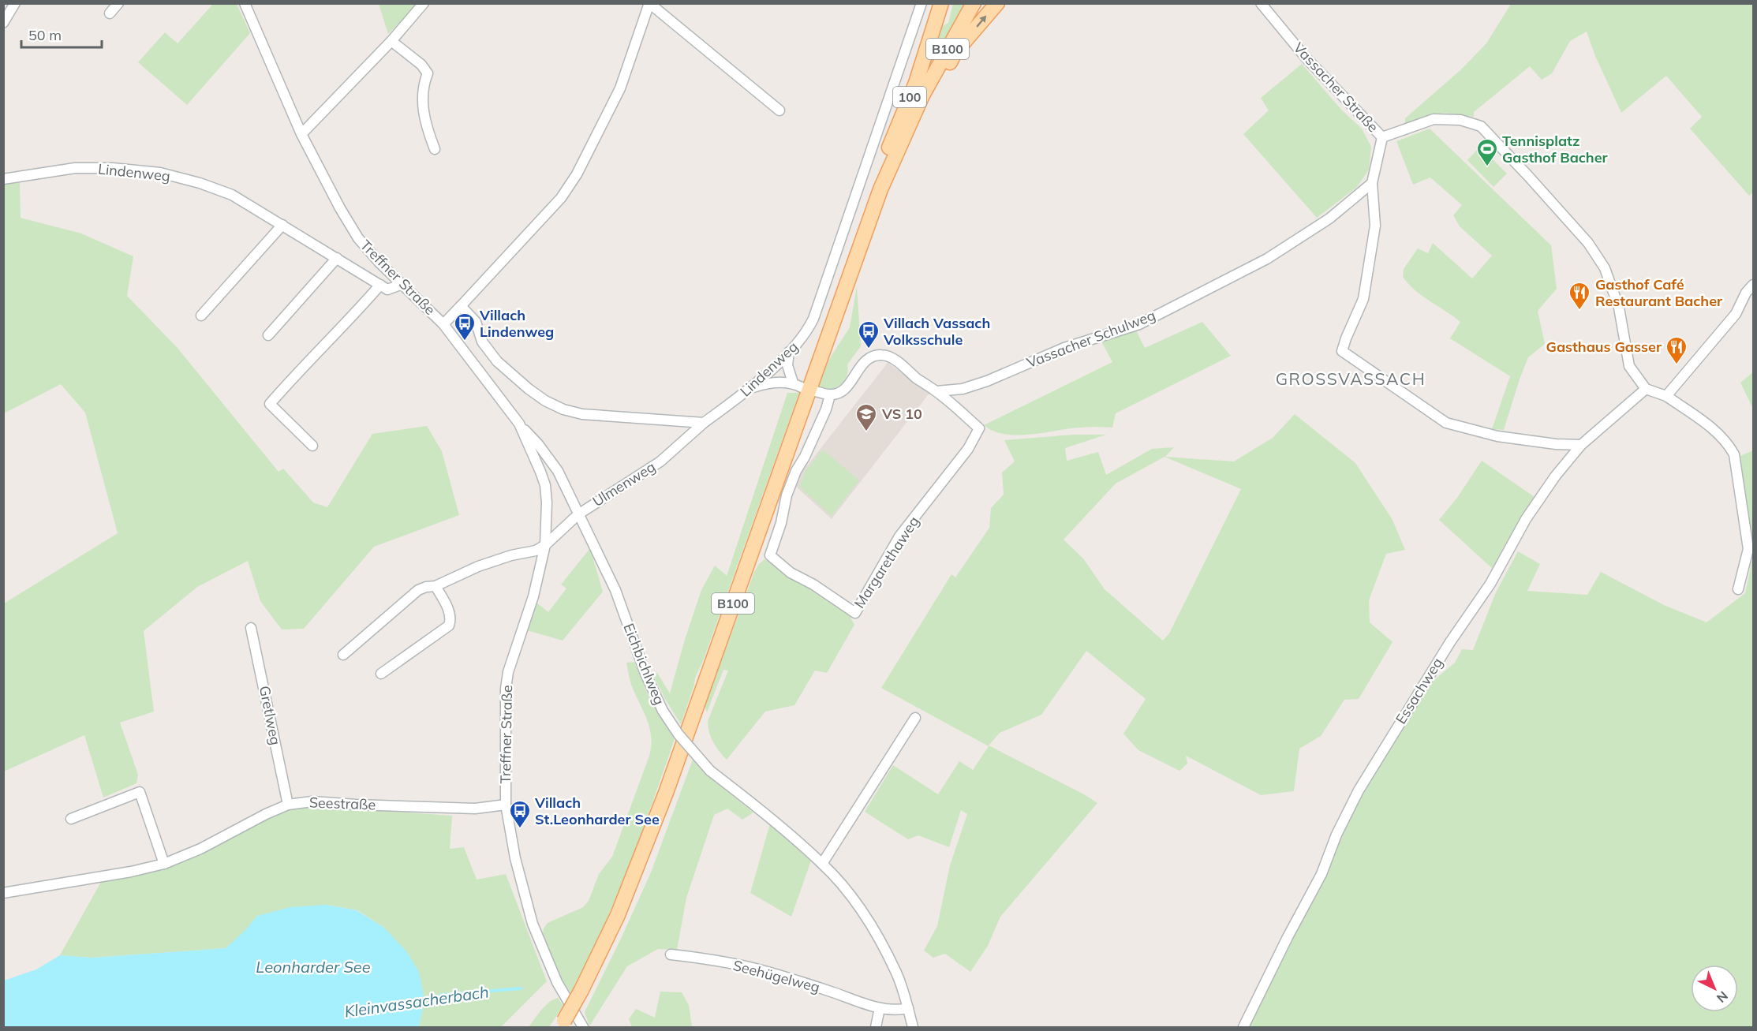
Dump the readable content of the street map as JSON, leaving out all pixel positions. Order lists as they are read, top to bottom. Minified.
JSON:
{"streets":{"main road":["B100","100"],"street":["Vassacher Straße","Lindenweg","Treffner Straße","Vassacher Schulweg","Ulmenweg","Margarethaweg","Eichbichlweg","Essachweg","Gretlweg","Seestraße","Seehügelweg"]},"crossings":[["B100","100"],["Vassacher Straße","Essachweg"],["Lindenweg","Ulmenweg"],["Treffner Straße","Ulmenweg"],["Treffner Straße","Eichbichlweg"],["Treffner Straße","Seestraße"],["Vassacher Schulweg","Margarethaweg"],["Ulmenweg","Eichbichlweg"],["Eichbichlweg","Seehügelweg"],["Gretlweg","Seestraße"]],"districts":["GROSSVASSACH"],"water":["Leonharder See","Kleinvassacherbach"],"places":{"sports":["Tennisplatz Gasthof Bacher"],"restaurant":["Gasthof Café Restaurant Bacher","Gasthaus Gasser"],"bus stop":["Villach Lindenweg","Villach Vassach Volksschule","Villach St.Leonharder See"],"school or university":["VS 10"]},"scale_bar":"50 m","north":"bottom right"}
